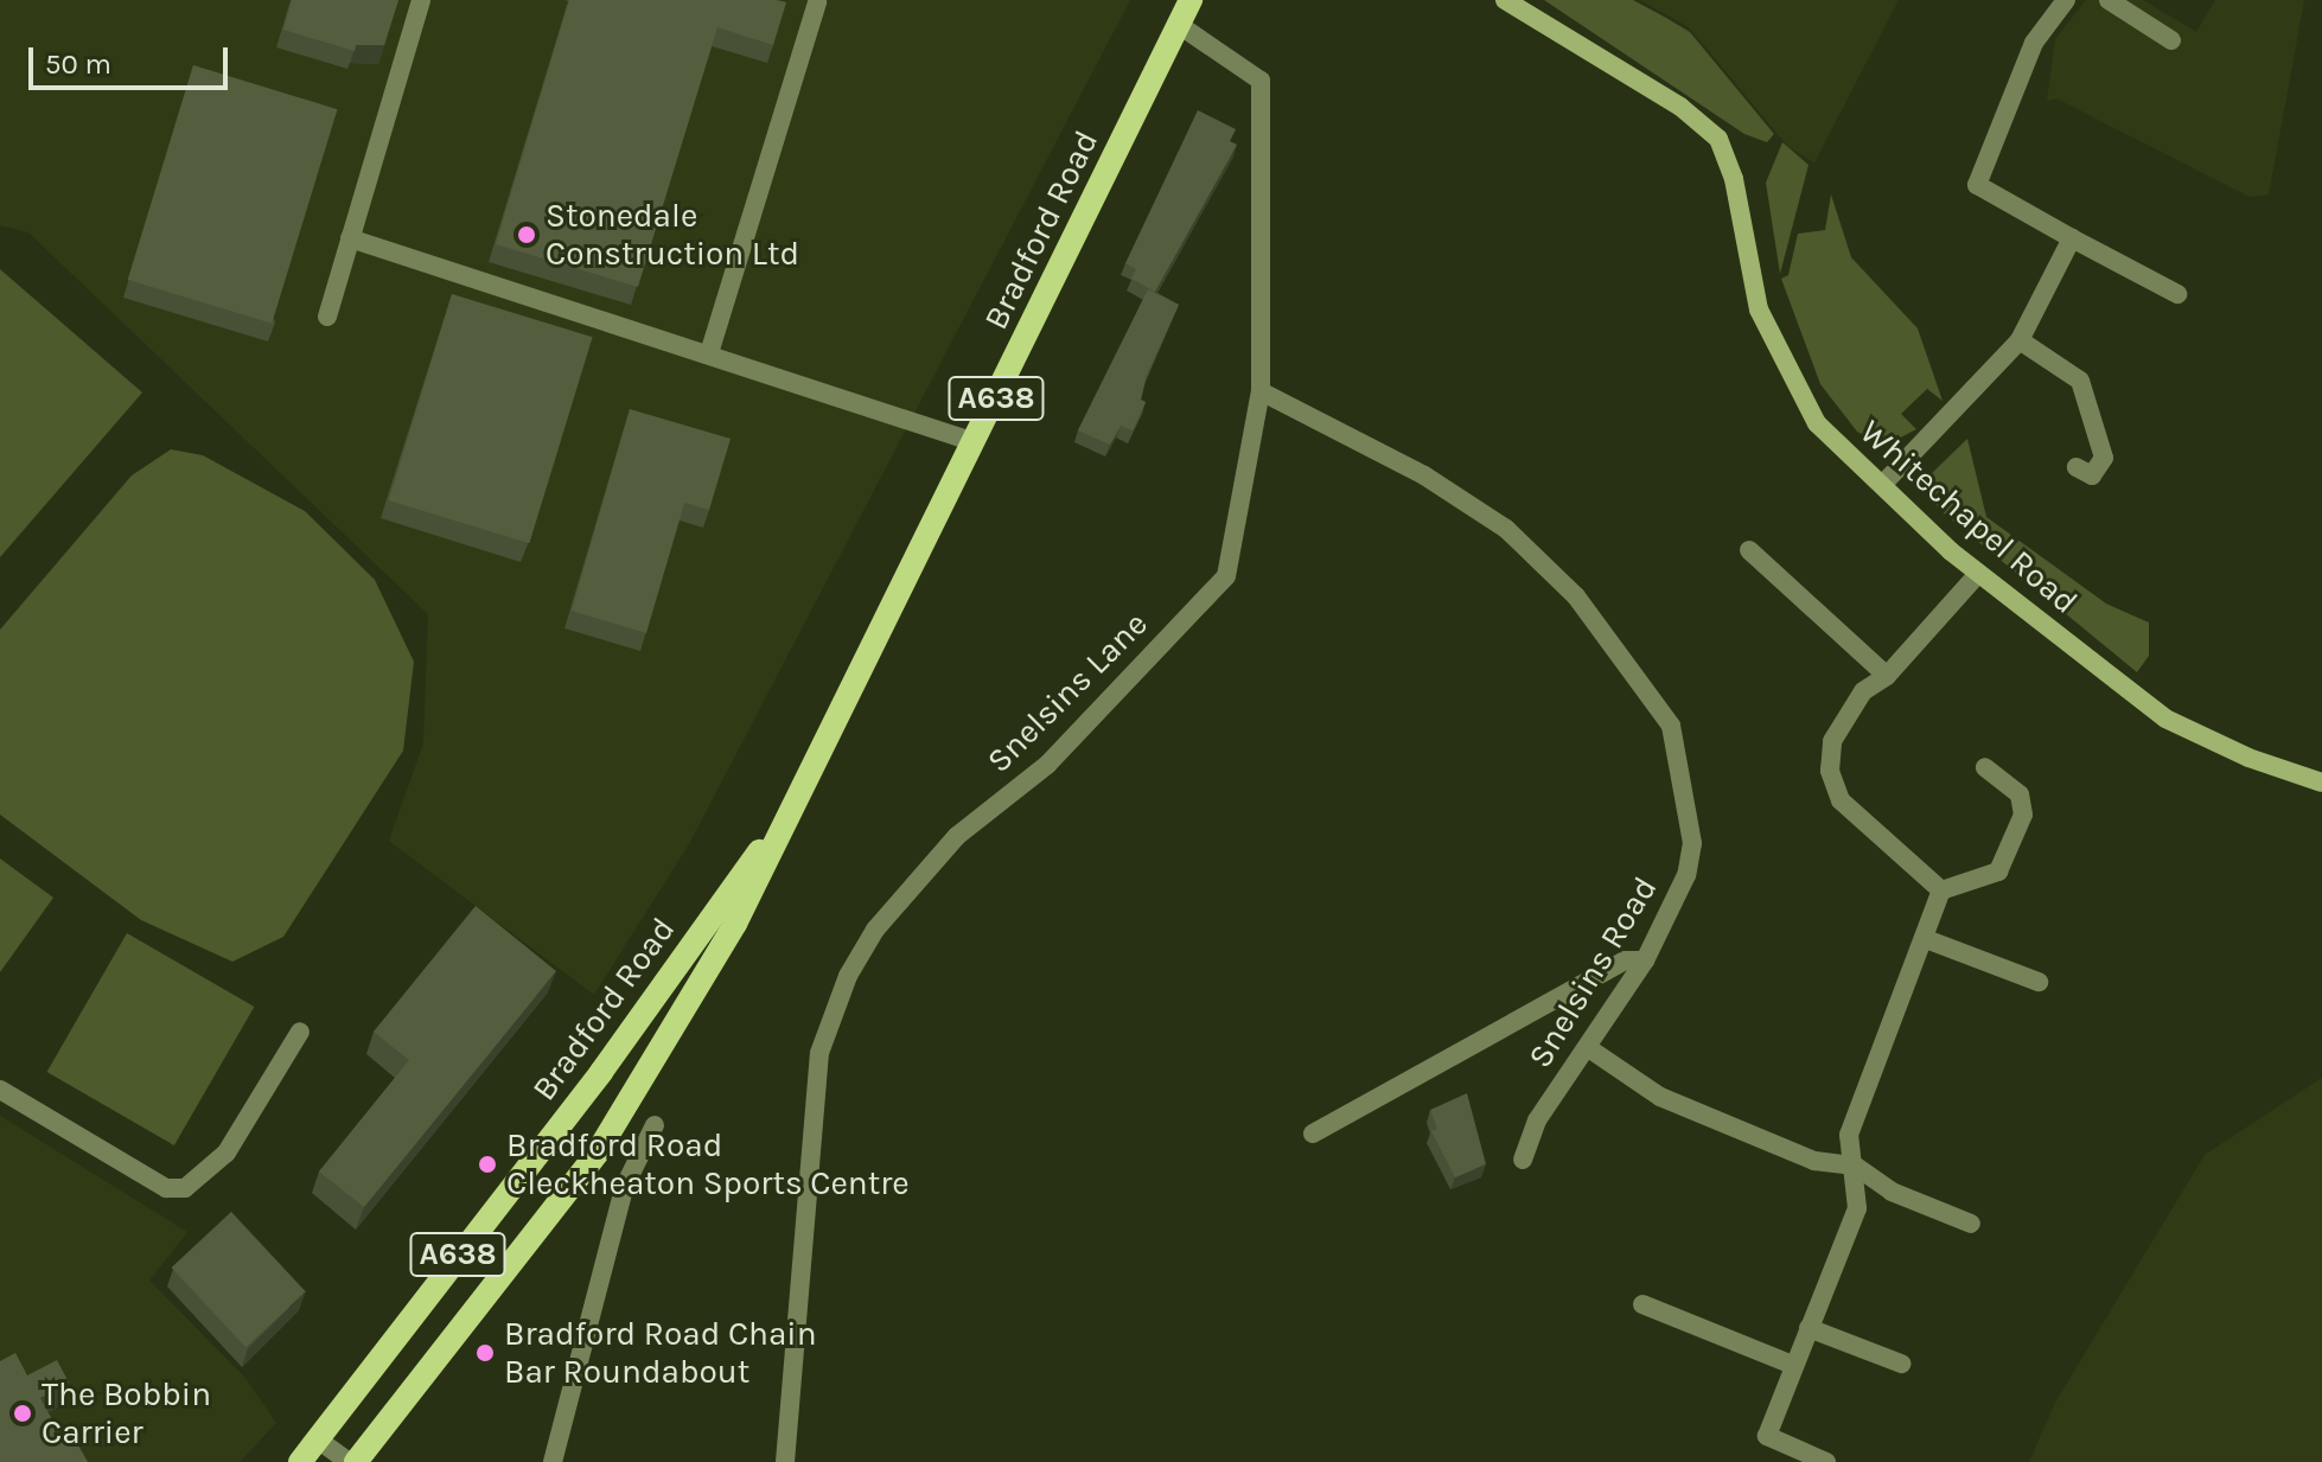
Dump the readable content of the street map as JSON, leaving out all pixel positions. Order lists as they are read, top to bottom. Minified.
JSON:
{"streets":{"main road":["Bradford Road","A638"],"street":["Whitechapel Road","Snelsins Lane","Snelsins Road"]},"crossings":[["Bradford Road","Snelsins Lane"],["Snelsins Lane","Snelsins Road"]],"places":["Stonedale Construction Ltd","Bradford Road Cleckheaton Sports Centre","Bradford Road Chain Bar Roundabout","The Bobbin Carrier"],"scale_bar":"50 m"}
